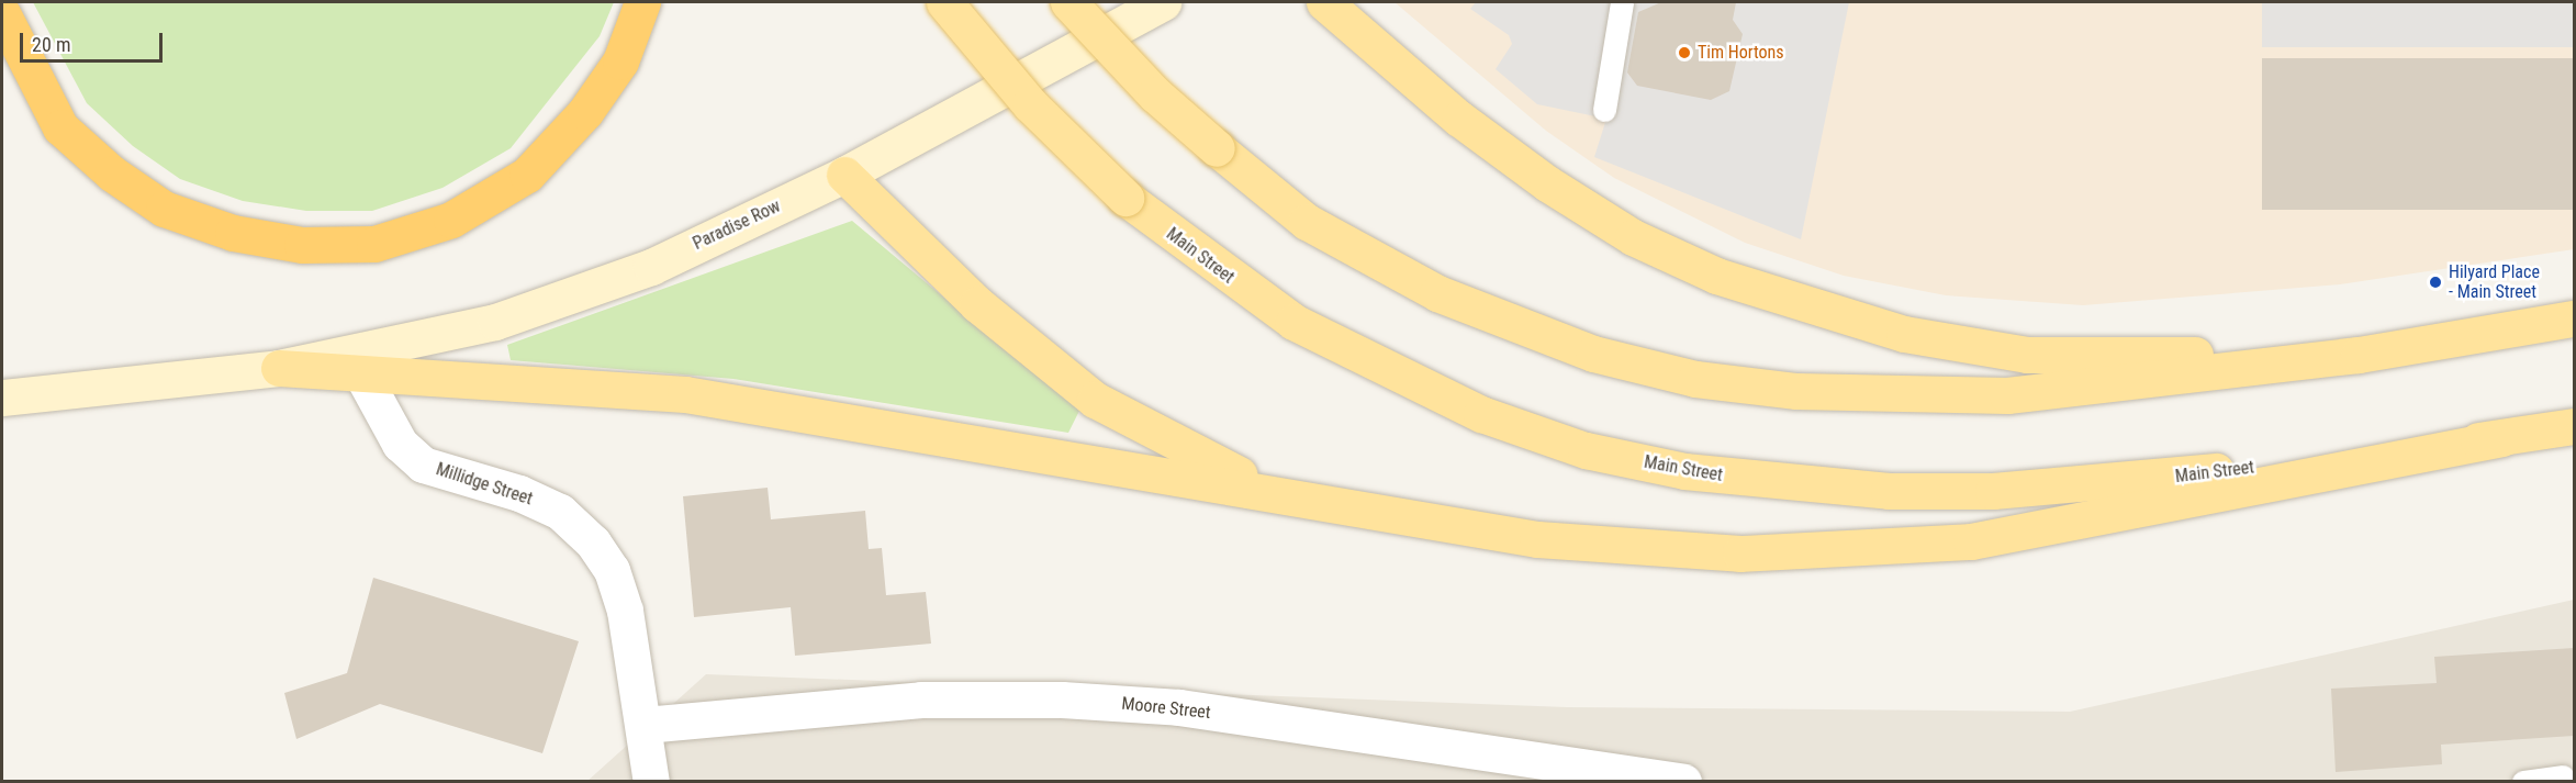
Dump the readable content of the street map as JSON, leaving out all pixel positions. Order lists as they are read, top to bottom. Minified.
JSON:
{"streets":{"main road":["Paradise Row","Main Street"],"street":["Millidge Street","Moore Street"]},"crossings":[["Millidge Street","Moore Street"]],"places":["Tim Hortons","Hilyard Place - Main Street"],"scale_bar":"20 m"}
